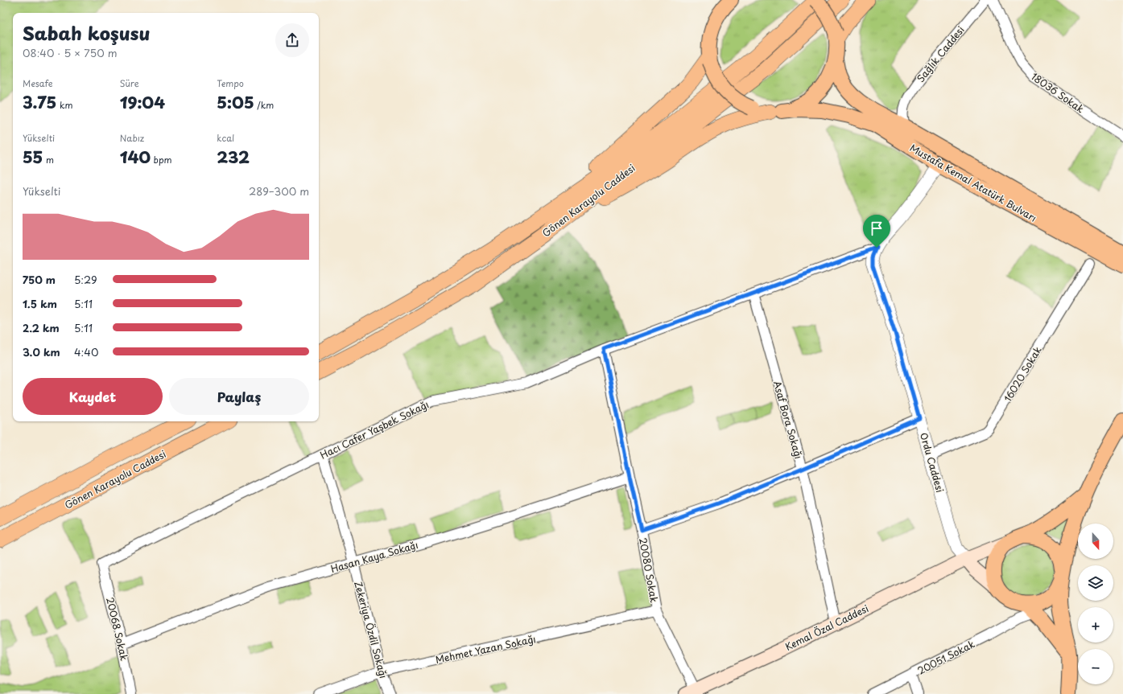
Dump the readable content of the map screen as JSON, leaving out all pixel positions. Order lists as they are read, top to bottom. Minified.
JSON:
{"streets":{"highway":["Gönen Karayolu Caddesi"],"main road":["Mustafa Kemal Atatürk Bulvarı","Ordu Caddesi","Kemal Özal Caddesi"],"street":["Sağlık Caddesi","18036 Sokak","16020 Sokak","Asaf Bora Sokağı","Hacı Cafer Yaşbek Sokağı","Hasan Kaya Sokağı","20080 Sokak","20068 Sokak","Zekeriya Özdil Sokağı","Mehmet Yazan Sokağı","20051 Sokak"]},"crossings":[["Sağlık Caddesi","Mustafa Kemal Atatürk Bulvarı"],["Mustafa Kemal Atatürk Bulvarı","Ordu Caddesi"],["16020 Sokak","Ordu Caddesi"],["Asaf Bora Sokağı","Hacı Cafer Yaşbek Sokağı"],["Asaf Bora Sokağı","Kemal Özal Caddesi"],["Hacı Cafer Yaşbek Sokağı","Ordu Caddesi"],["Hacı Cafer Yaşbek Sokağı","20080 Sokak"],["Hacı Cafer Yaşbek Sokağı","20068 Sokak"],["Hacı Cafer Yaşbek Sokağı","Zekeriya Özdil Sokağı"],["Ordu Caddesi","Kemal Özal Caddesi"],["Ordu Caddesi","20051 Sokak"],["Hasan Kaya Sokağı","20080 Sokak"],["Hasan Kaya Sokağı","20068 Sokak"],["Hasan Kaya Sokağı","Zekeriya Özdil Sokağı"],["20080 Sokak","Kemal Özal Caddesi"],["20080 Sokak","Mehmet Yazan Sokağı"],["Kemal Özal Caddesi","20051 Sokak"],["Zekeriya Özdil Sokağı","Mehmet Yazan Sokağı"]],"north":"bottom","page":{"heading":["Sabah koşusu","08:40 · 5 × 750 m"],"stats":[["Mesafe","3.75 km"],["Süre","19:04"],["Tempo","5:05 /km"],["Yükselti","55 m"],["Nabız","140 bpm"],["kcal","232"]],"chart":["Yükselti","289–300 m"],"list":[{"name":"750 m","note":"5:29"},{"name":"1.5 km","note":"5:11"},{"name":"2.2 km","note":"5:11"},{"name":"3.0 km","note":"4:40"}],"buttons":["Kaydet","Paylaş"],"map_buttons":["+","−"]}}
